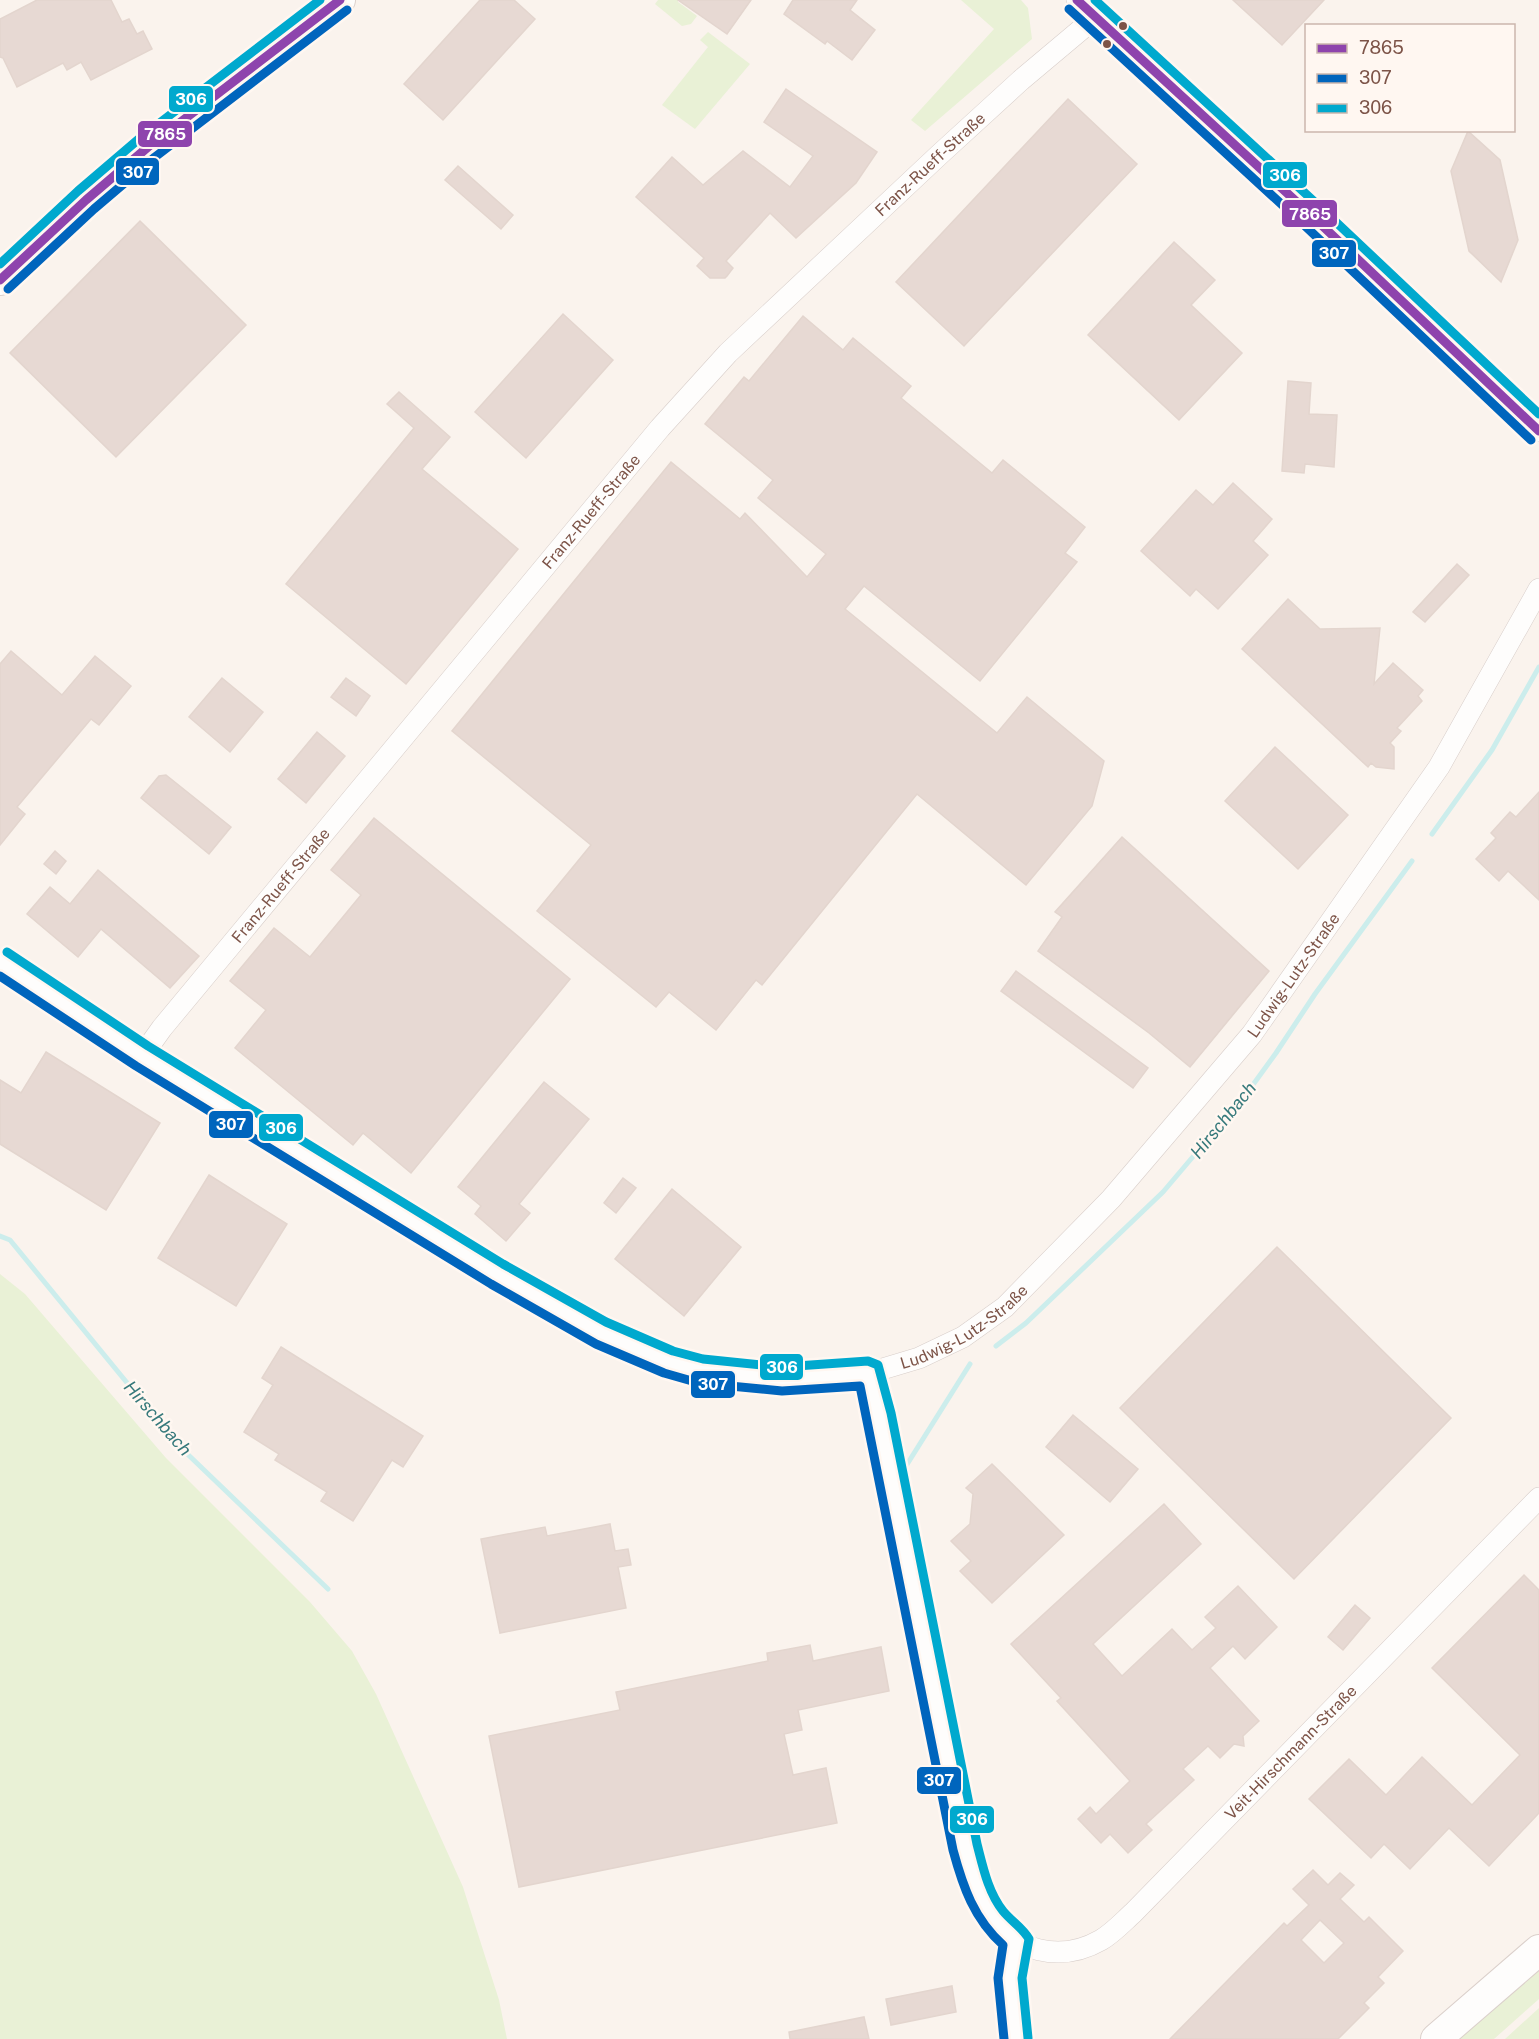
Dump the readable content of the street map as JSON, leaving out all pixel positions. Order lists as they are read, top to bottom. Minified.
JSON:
{"streets":{"street":["Franz-Rueff-Straße","Ludwig-Lutz-Straße","Veit-Hirschmann-Straße"]},"crossings":[["Franz-Rueff-Straße","Ludwig-Lutz-Straße"],["Ludwig-Lutz-Straße","Veit-Hirschmann-Straße"]],"water":["Hirschbach"],"lines":["transit line 7865","transit line 306","transit line 307"],"legend":["7865","307","306"]}
